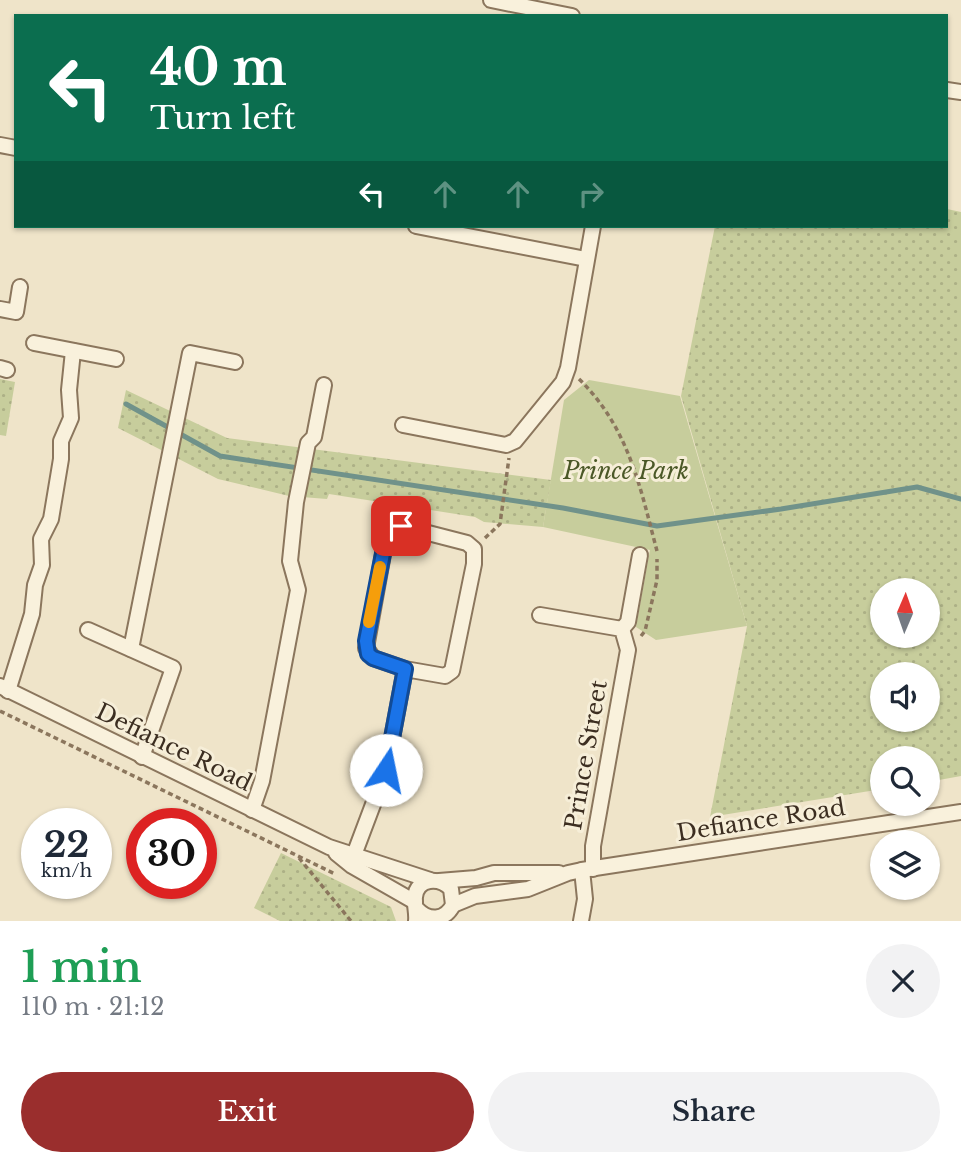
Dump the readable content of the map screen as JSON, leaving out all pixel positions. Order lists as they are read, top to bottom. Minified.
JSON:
{"streets":{"street":["Defiance Road","Prince Street"]},"crossings":[["Defiance Road","Prince Street"]],"parks":["Prince Park"],"north":"top","page":{"turn":["40 m","Turn left"],"speed":"22 km/h","limit":"30","heading":["1 min","110 m · 21:12"],"buttons":["Exit","Share"]}}
